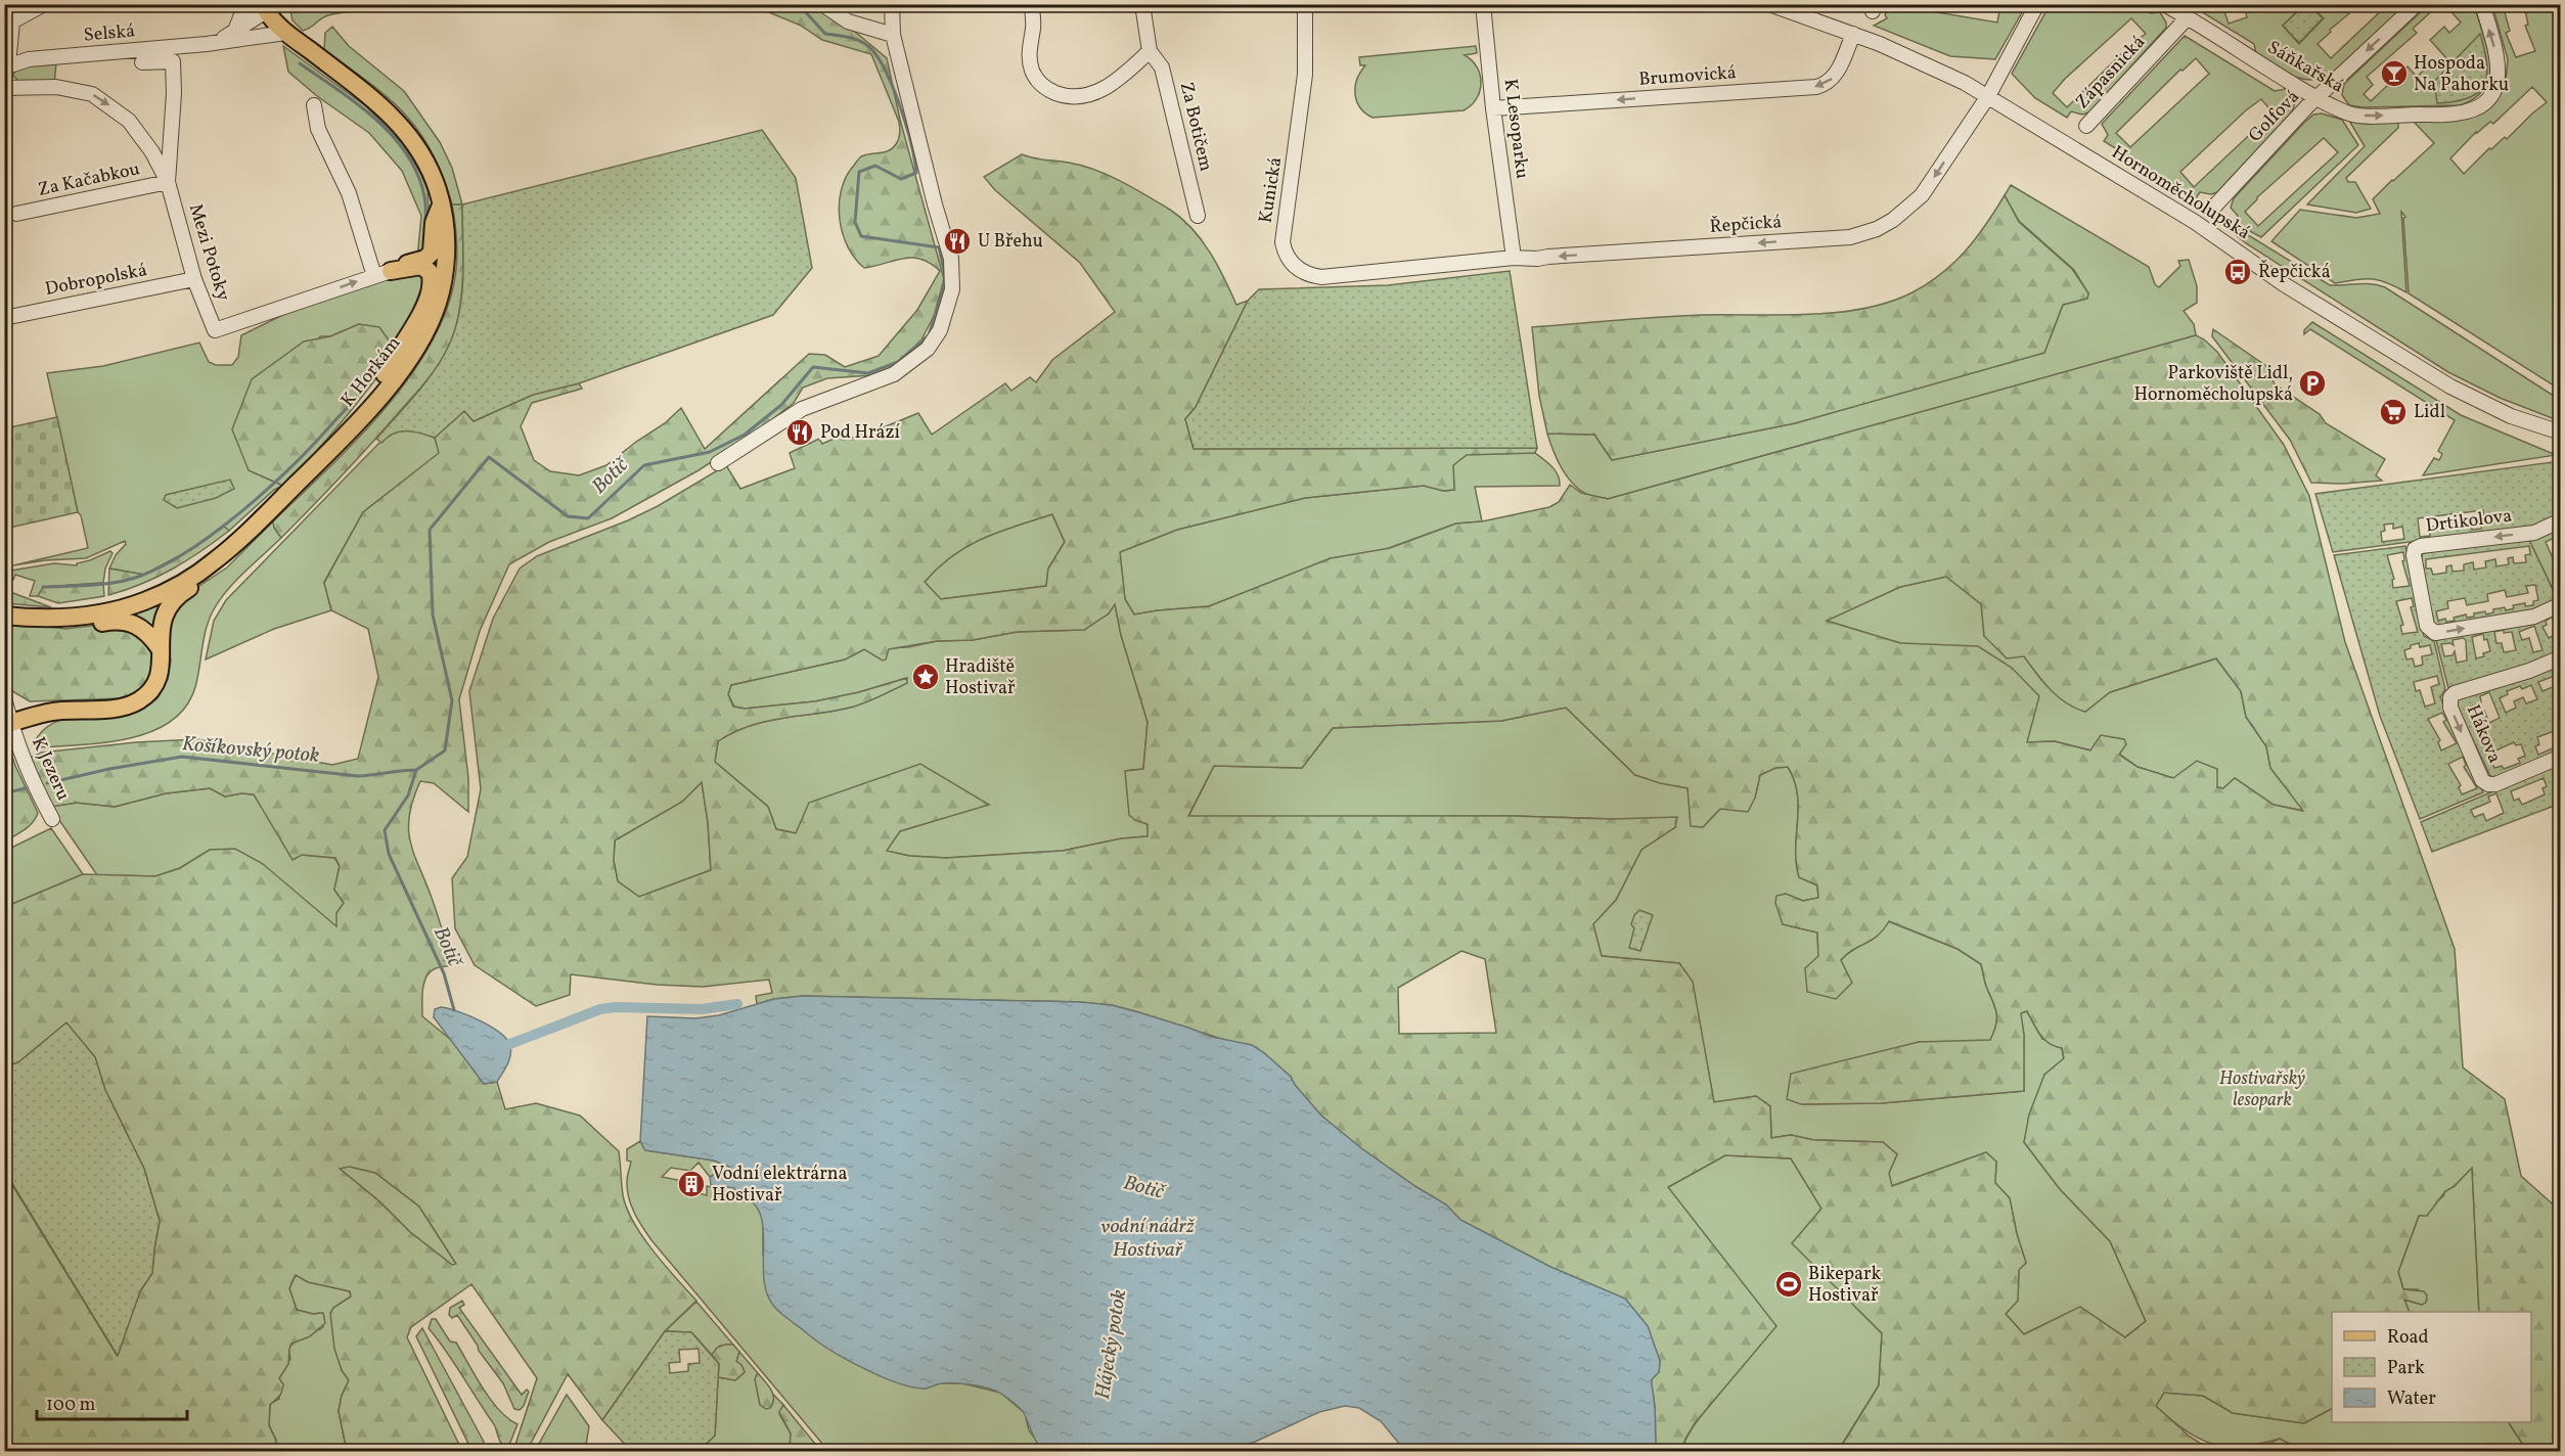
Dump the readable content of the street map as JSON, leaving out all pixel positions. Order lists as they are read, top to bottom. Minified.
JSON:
{"streets":{"main road":["K Horkám"],"street":["Selská","Sáňkařská","Zápasnická","Brumovická","Golfová","Za Botičem","K Lesoparku","Za Kačabkou","Kunická","Hornoměcholupská","Řepčická","Mezi Potoky","Dobropolská","Drtikolova","Hákova","K Jezeru"]},"crossings":[["Selská","K Horkám"],["Sáňkařská","Zápasnická"],["Sáňkařská","Golfová"],["Brumovická","K Lesoparku"],["Brumovická","Hornoměcholupská"],["K Lesoparku","Kunická"],["K Lesoparku","Řepčická"],["Za Kačabkou","Mezi Potoky"],["Kunická","Řepčická"],["Hornoměcholupská","Řepčická"],["Mezi Potoky","Dobropolská"]],"one_way":["Brumovická","Golfová","Řepčická","Mezi Potoky"],"water":["Botič","Košíkovský potok","vodní nádrž Hostivař","Hájecký potok"],"parks":["Hostivařský lesopark"],"places":{"bar":["Hospoda Na Pahorku"],"restaurant":["U Břehu","Pod Hrází"],"bus stop":["Řepčická"],"parking":["Parkoviště Lidl, Hornoměcholupská"],"supermarket":["Lidl"],"place":["Hradiště Hostivař"],"building":["Vodní elektrárna Hostivař"],"sports":["Bikepark Hostivař"]},"legend":["Road","Park","Water"],"scale_bar":"100 m"}
